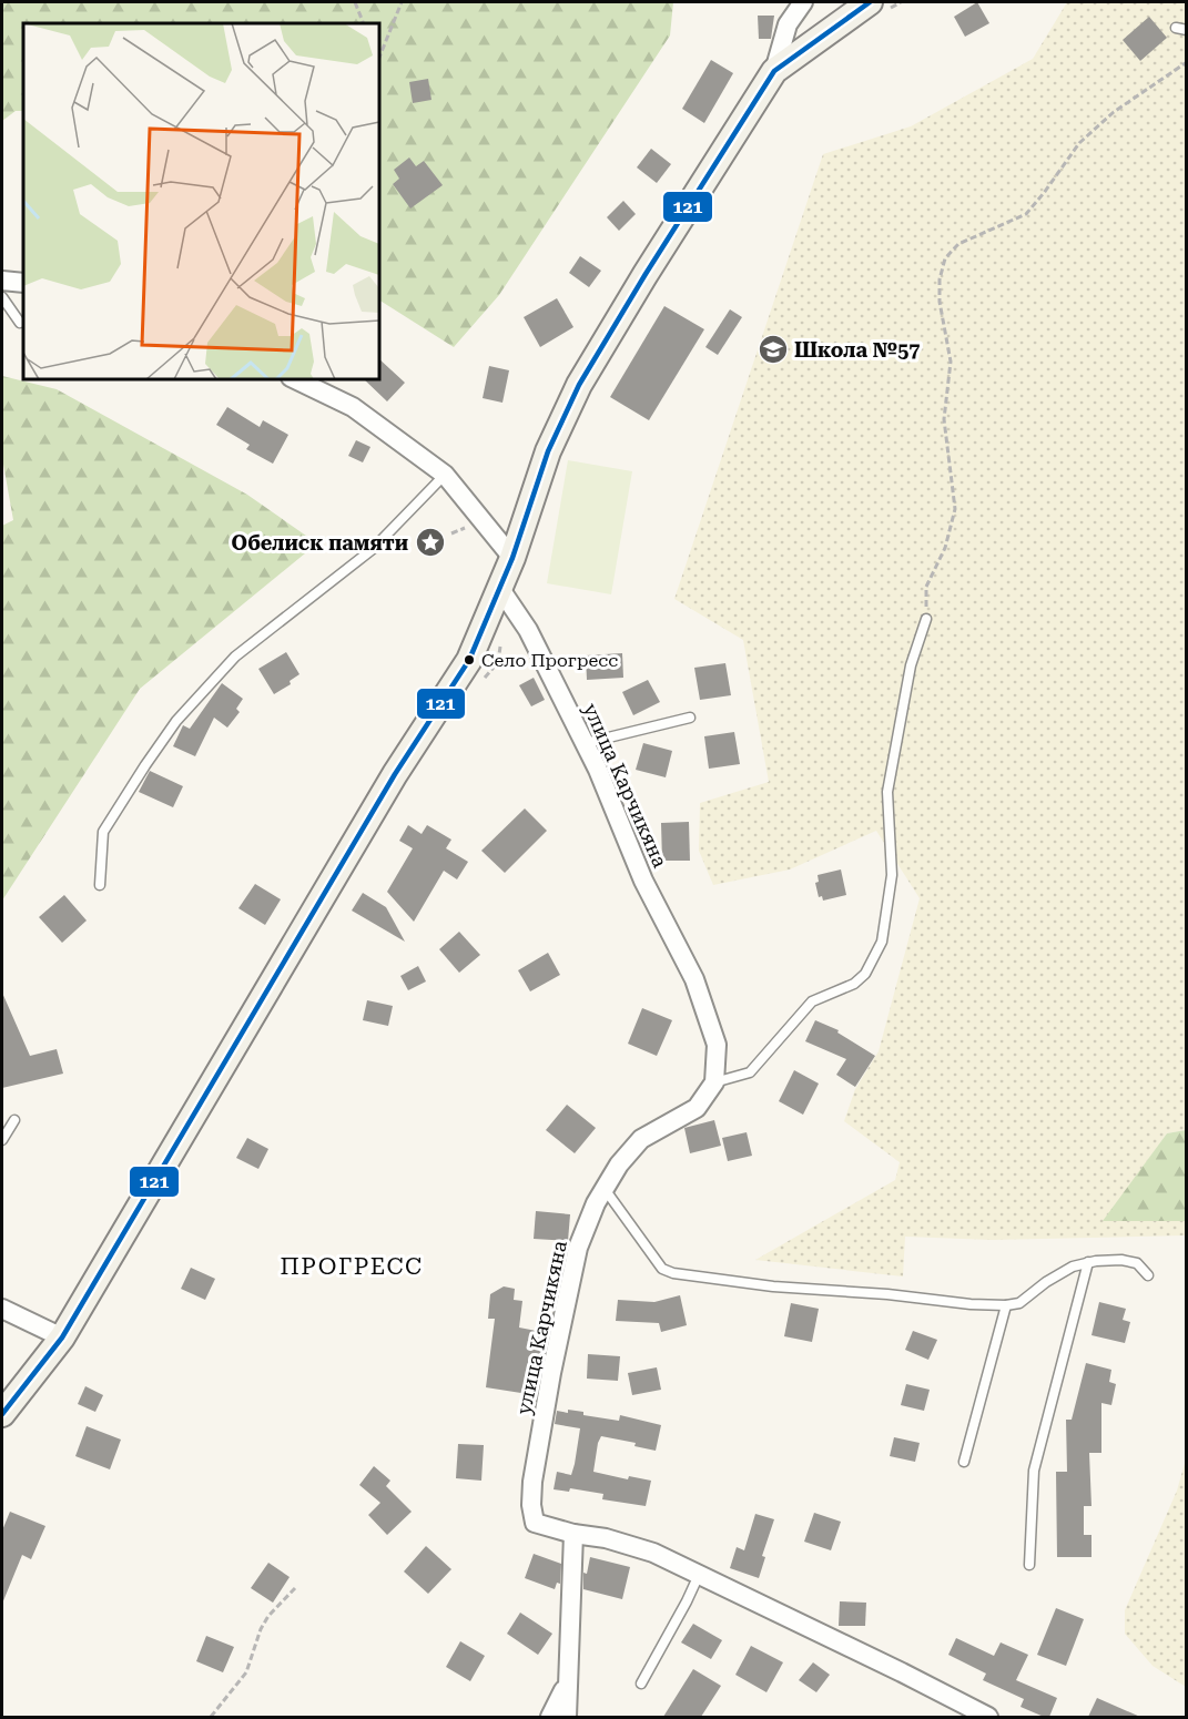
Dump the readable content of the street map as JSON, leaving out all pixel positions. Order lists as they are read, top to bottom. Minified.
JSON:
{"streets":{"street":["улица Карчикяна"]},"districts":["ПРОГРЕСС"],"places":{"school or university":["Школа №57"],"place":["Обелиск памяти"],"other":["Село Прогресс"]},"lines":["transit line 121"]}
